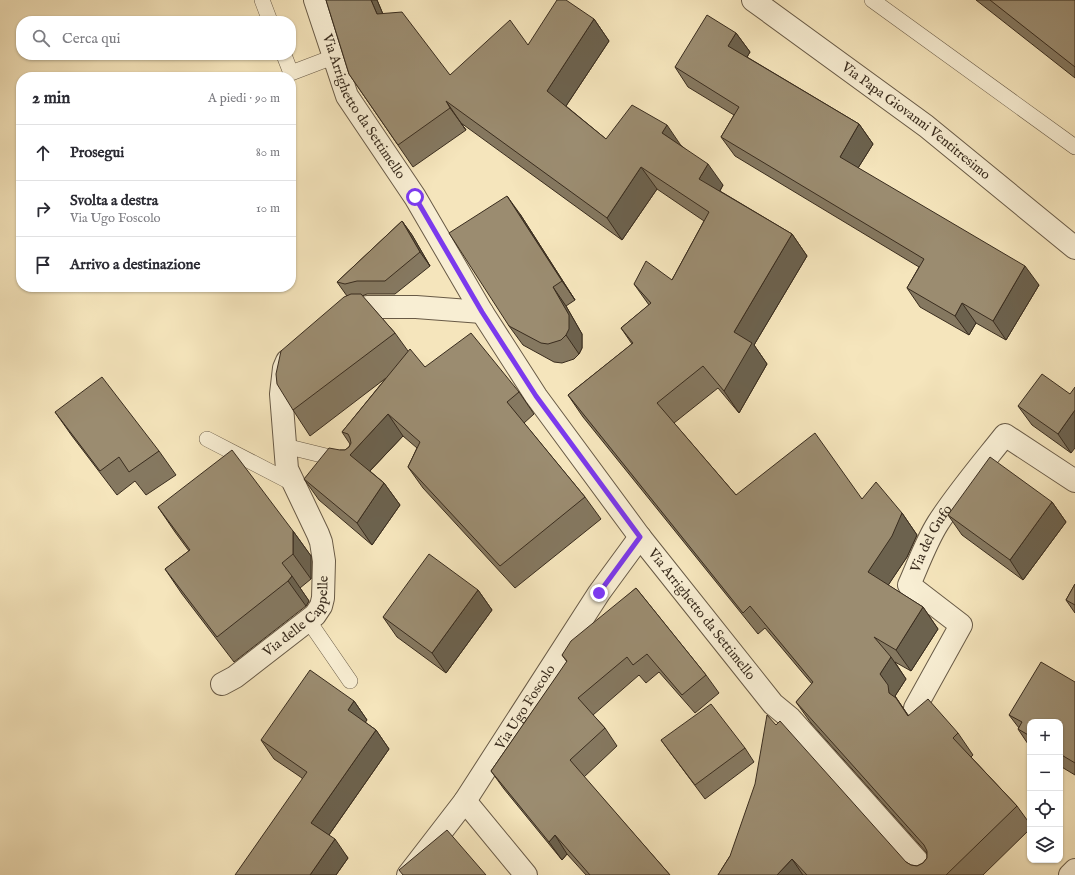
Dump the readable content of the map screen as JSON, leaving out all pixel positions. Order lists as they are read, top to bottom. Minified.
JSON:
{"streets":{"street":["Via Arrighetto da Settimello","Via Papa Giovanni Ventitresimo","Via del Gufo","Via delle Cappelle","Via Ugo Foscolo"]},"crossings":[["Via Arrighetto da Settimello","Via Ugo Foscolo"]],"page":{"search":"Cerca qui","heading":["2 min","A piedi · 90 m"],"list":[["Prosegui","80 m"],["Svolta a destra","Via Ugo Foscolo","10 m"],"Arrivo a destinazione"],"map_buttons":["+","−"]}}
